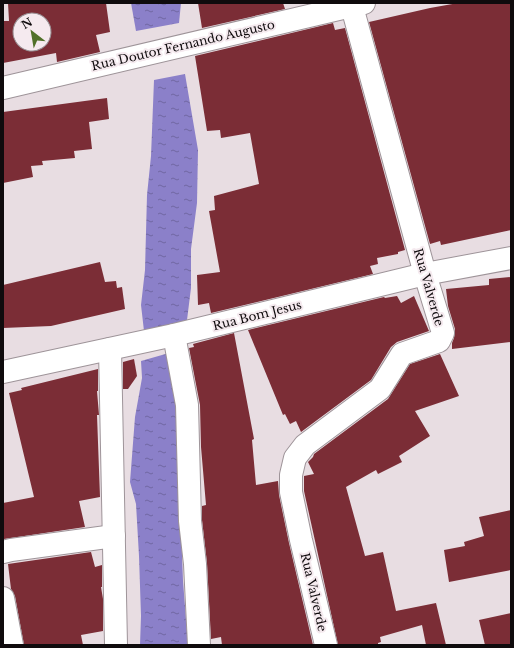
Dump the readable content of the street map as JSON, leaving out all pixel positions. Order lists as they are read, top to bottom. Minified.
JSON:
{"streets":{"street":["Rua Doutor Fernando Augusto","Rua Valverde","Rua Bom Jesus"]},"crossings":[["Rua Doutor Fernando Augusto","Rua Valverde"],["Rua Valverde","Rua Bom Jesus"]],"north":"top left"}
